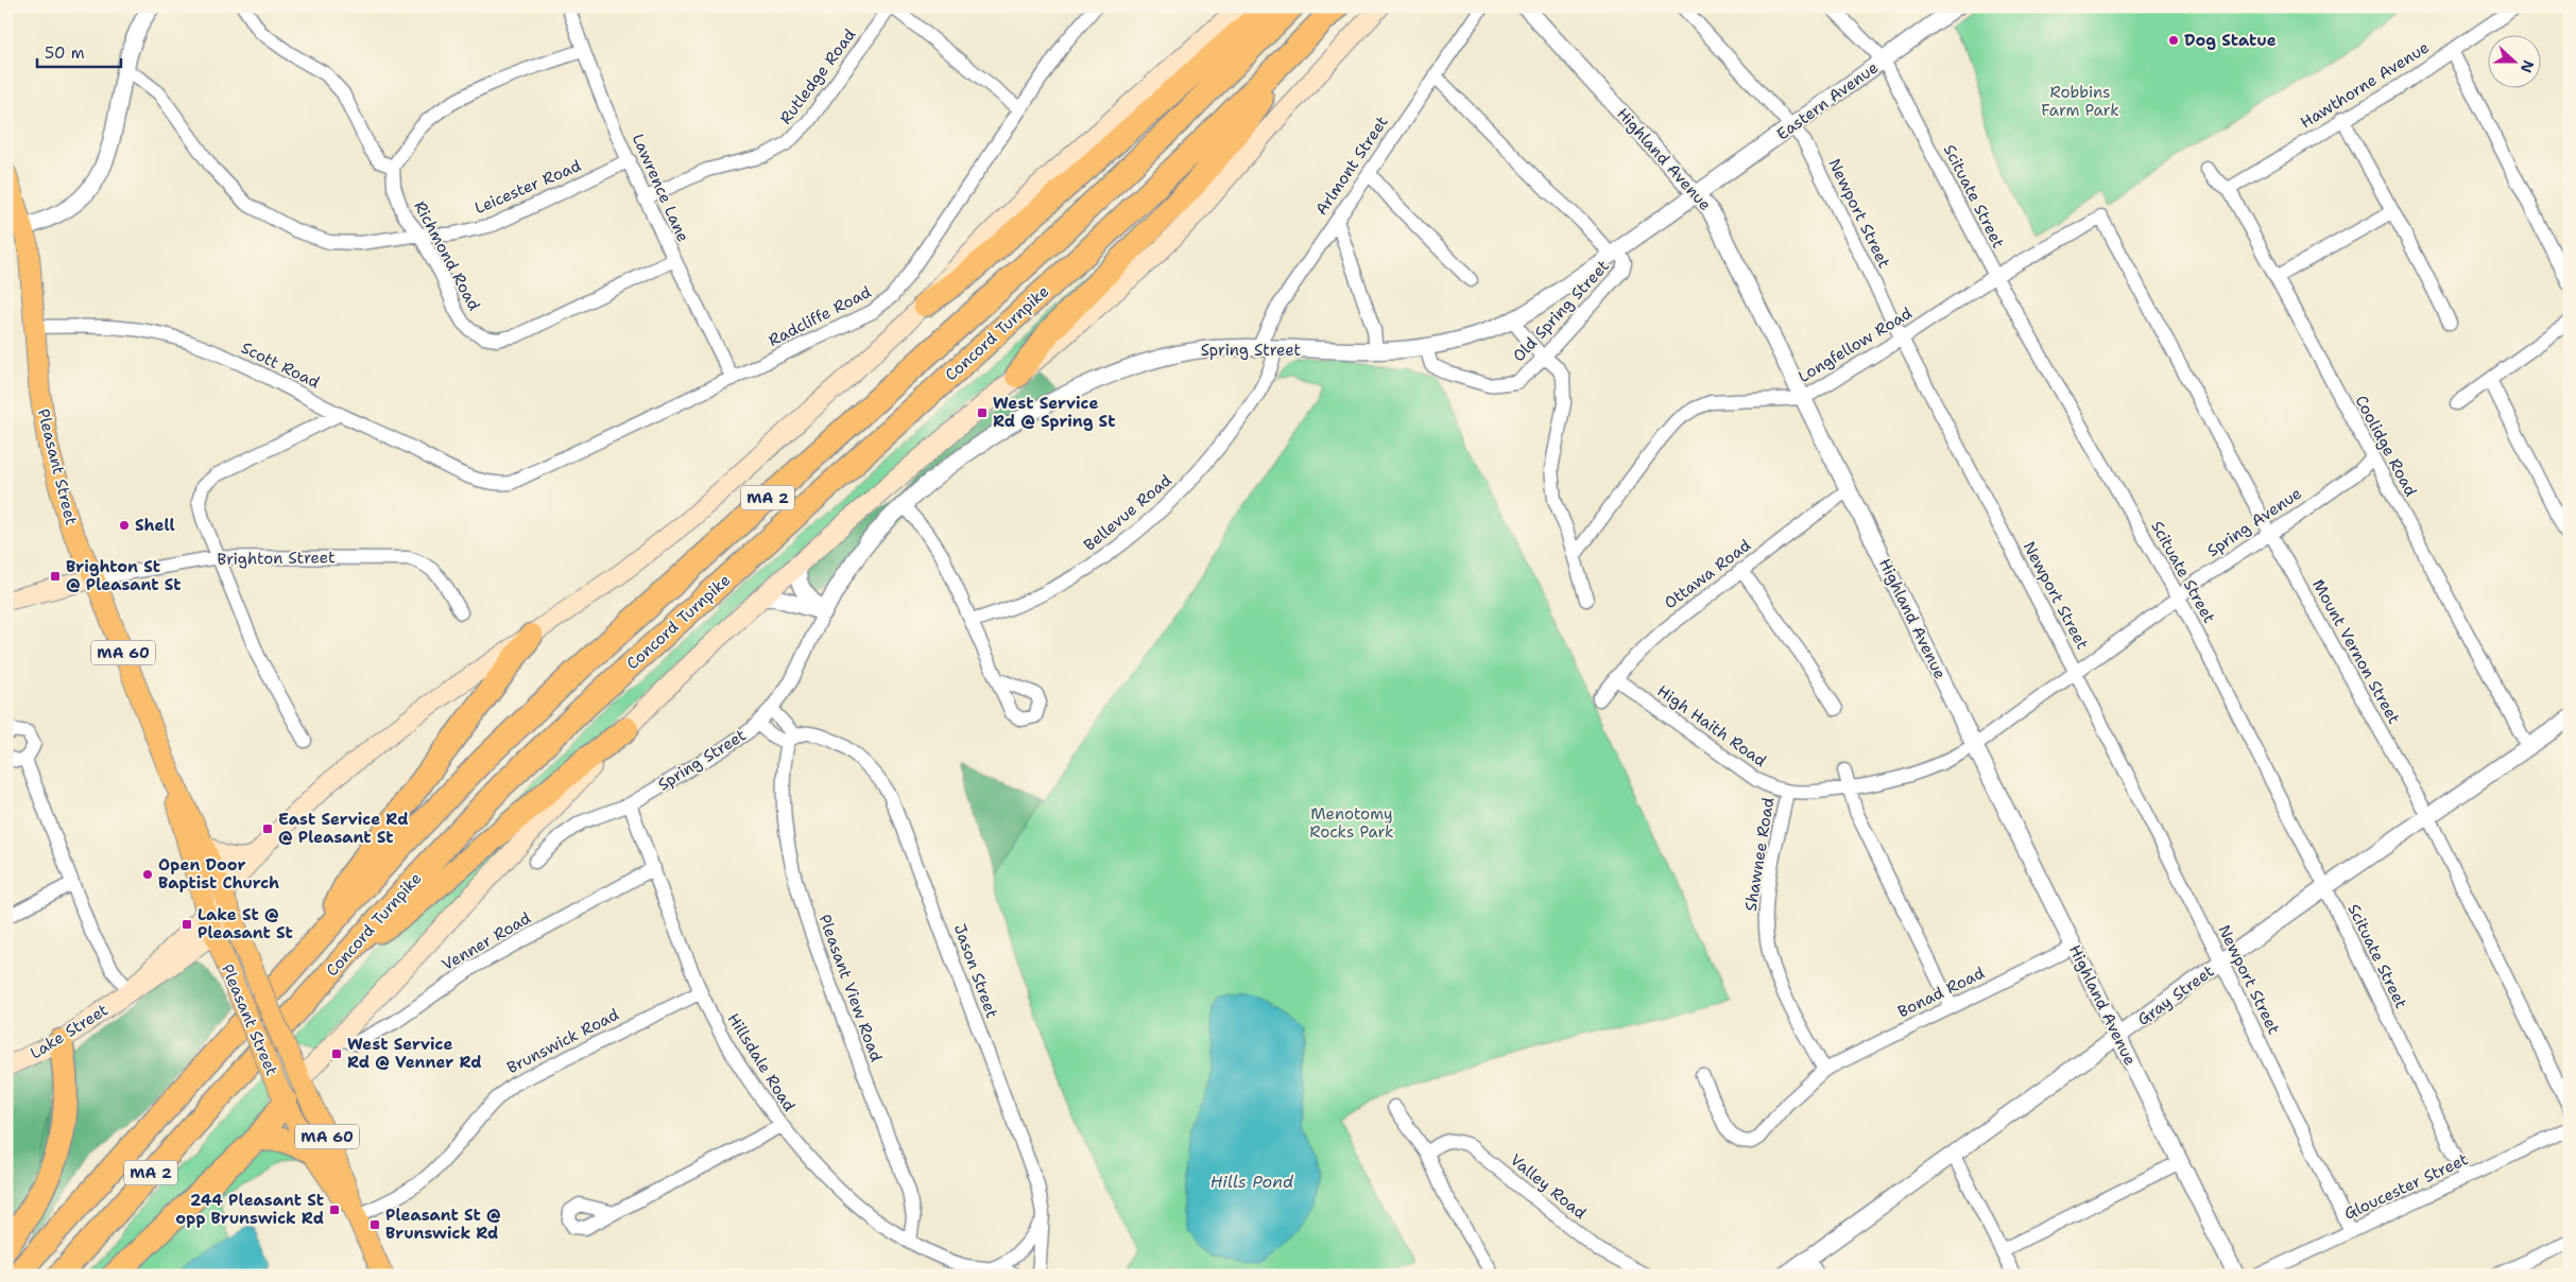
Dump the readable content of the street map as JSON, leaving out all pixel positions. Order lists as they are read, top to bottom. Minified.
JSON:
{"streets":{"highway":["Concord Turnpike","MA 2"],"main road":["Pleasant Street","Brighton Street","MA 60","Lake Street"],"street":["Rutledge Road","Hawthorne Avenue","Eastern Avenue","Highland Avenue","Arlmont Street","Leicester Road","Lawrence Lane","Scituate Street","Newport Street","Richmond Road","Old Spring Street","Radcliffe Road","Longfellow Road","Spring Street","Scott Road","Coolidge Road","Bellevue Road","Spring Avenue","Ottawa Road","Mount Vernon Street","High Haith Road","Shawnee Road","Venner Road","Jason Street","Pleasant View Road","Bonad Road","Gray Street","Brunswick Road","Hillsdale Road","Valley Road","Gloucester Street"]},"crossings":[["Rutledge Road","Lawrence Lane"],["Hawthorne Avenue","Coolidge Road"],["Eastern Avenue","Highland Avenue"],["Eastern Avenue","Scituate Street"],["Eastern Avenue","Newport Street"],["Eastern Avenue","Spring Street"],["Highland Avenue","Longfellow Road"],["Highland Avenue","Spring Street"],["Highland Avenue","Spring Avenue"],["Highland Avenue","Ottawa Road"],["Highland Avenue","High Haith Road"],["Highland Avenue","Bonad Road"],["Highland Avenue","Gray Street"],["Arlmont Street","Spring Street"],["Leicester Road","Lawrence Lane"],["Leicester Road","Richmond Road"],["Lawrence Lane","Richmond Road"],["Lawrence Lane","Radcliffe Road"],["Scituate Street","Longfellow Road"],["Scituate Street","Spring Avenue"],["Scituate Street","Gray Street"],["Scituate Street","Gloucester Street"],["Newport Street","Longfellow Road"],["Newport Street","Spring Avenue"],["Newport Street","Gray Street"],["Newport Street","Gloucester Street"],["Old Spring Street","Spring Street"],["Radcliffe Road","Scott Road"],["Longfellow Road","Mount Vernon Street"],["Spring Street","Bellevue Road"],["Spring Street","Jason Street"],["Spring Street","Hillsdale Road"],["Scott Road","Pleasant Street"],["Coolidge Road","Spring Avenue"],["Coolidge Road","Gray Street"],["Pleasant Street","Brighton Street"],["Pleasant Street","Lake Street"],["Pleasant Street","Brunswick Road"],["Spring Avenue","Mount Vernon Street"],["Spring Avenue","High Haith Road"],["Ottawa Road","High Haith Road"],["Mount Vernon Street","Gray Street"],["High Haith Road","Shawnee Road"],["Shawnee Road","Bonad Road"],["Venner Road","Hillsdale Road"],["Jason Street","Pleasant View Road"],["Pleasant View Road","Hillsdale Road"],["Brunswick Road","Hillsdale Road"]],"water":["Hills Pond"],"parks":["Robbins Farm Park","Menotomy Rocks Park"],"places":{"other":["Dog Statue","Shell","Open Door Baptist Church"],"transit":["West Service Rd @ Spring St","Brighton St @ Pleasant St","East Service Rd @ Pleasant St","Lake St @ Pleasant St","West Service Rd @ Venner Rd","244 Pleasant St opp Brunswick Rd","Pleasant St @ Brunswick Rd"]},"scale_bar":"50 m","north":"right"}
